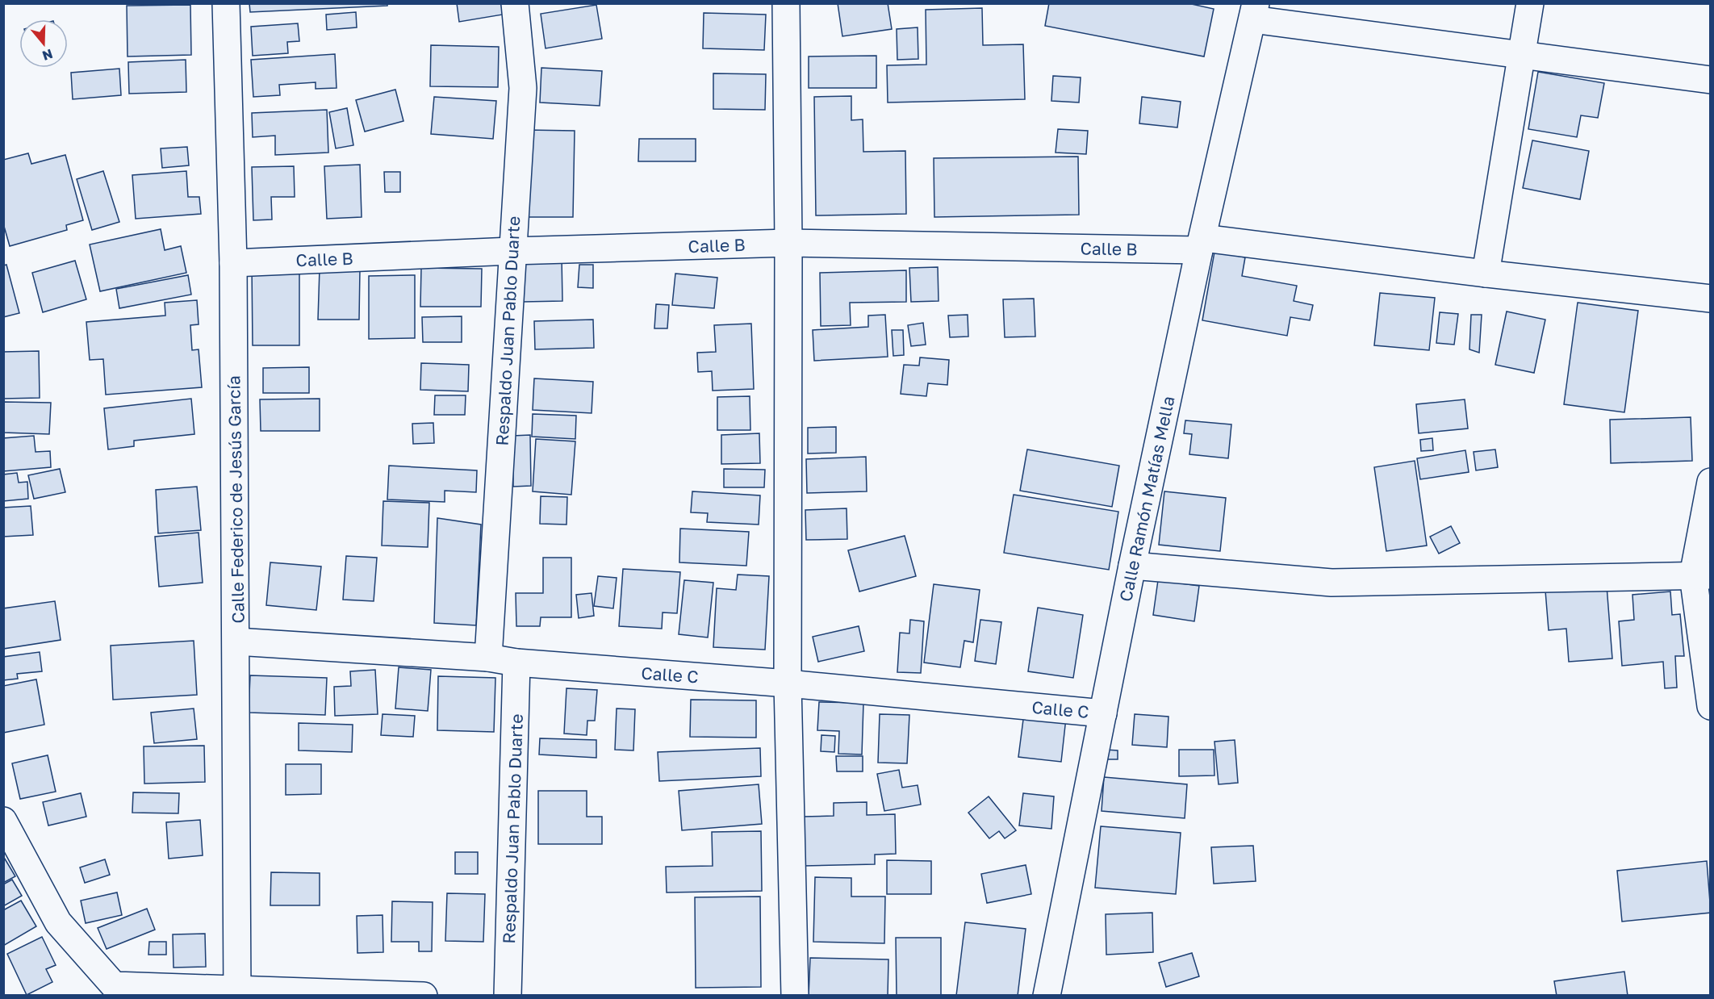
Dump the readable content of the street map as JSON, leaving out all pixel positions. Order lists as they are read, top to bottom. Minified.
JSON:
{"streets":{"street":["Calle B","Respaldo Juan Pablo Duarte","Calle Ramón Matías Mella","Calle Federico de Jesús García","Calle C"]},"crossings":[["Calle B","Respaldo Juan Pablo Duarte"],["Calle B","Calle Ramón Matías Mella"],["Calle B","Calle Federico de Jesús García"],["Respaldo Juan Pablo Duarte","Calle C"],["Calle Ramón Matías Mella","Calle C"],["Calle Federico de Jesús García","Calle C"]],"north":"bottom"}
